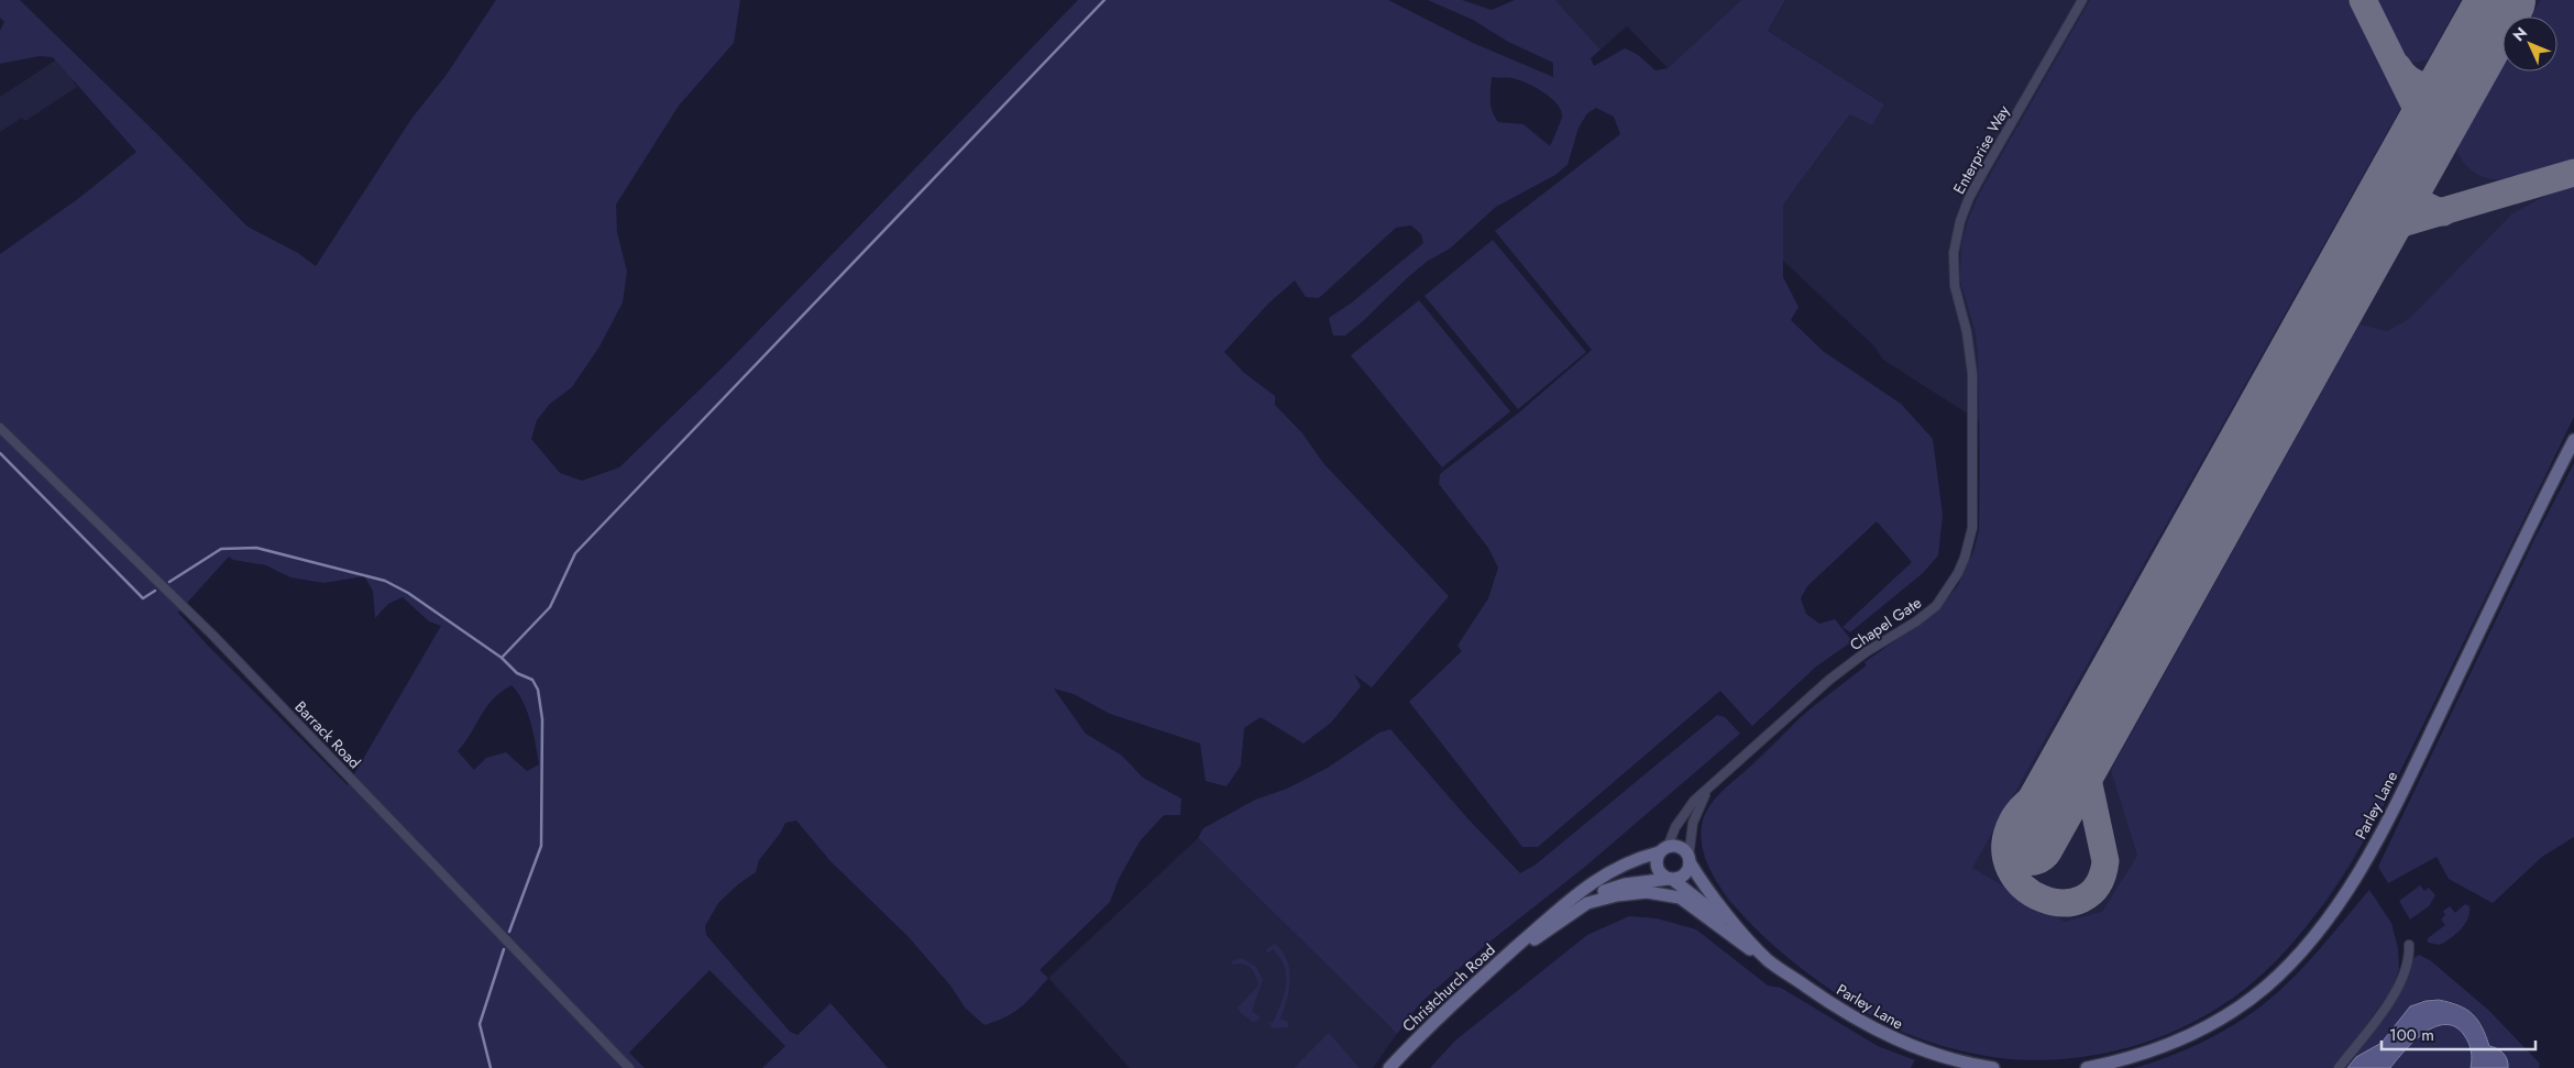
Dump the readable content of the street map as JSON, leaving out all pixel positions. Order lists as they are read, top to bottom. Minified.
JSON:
{"streets":{"main road":["Parley Lane","Christchurch Road"],"street":["Enterprise Way","Chapel Gate","Barrack Road"]},"crossings":[["Enterprise Way","Chapel Gate"],["Chapel Gate","Parley Lane"],["Chapel Gate","Christchurch Road"],["Parley Lane","Christchurch Road"]],"scale_bar":"100 m","north":"top left"}
